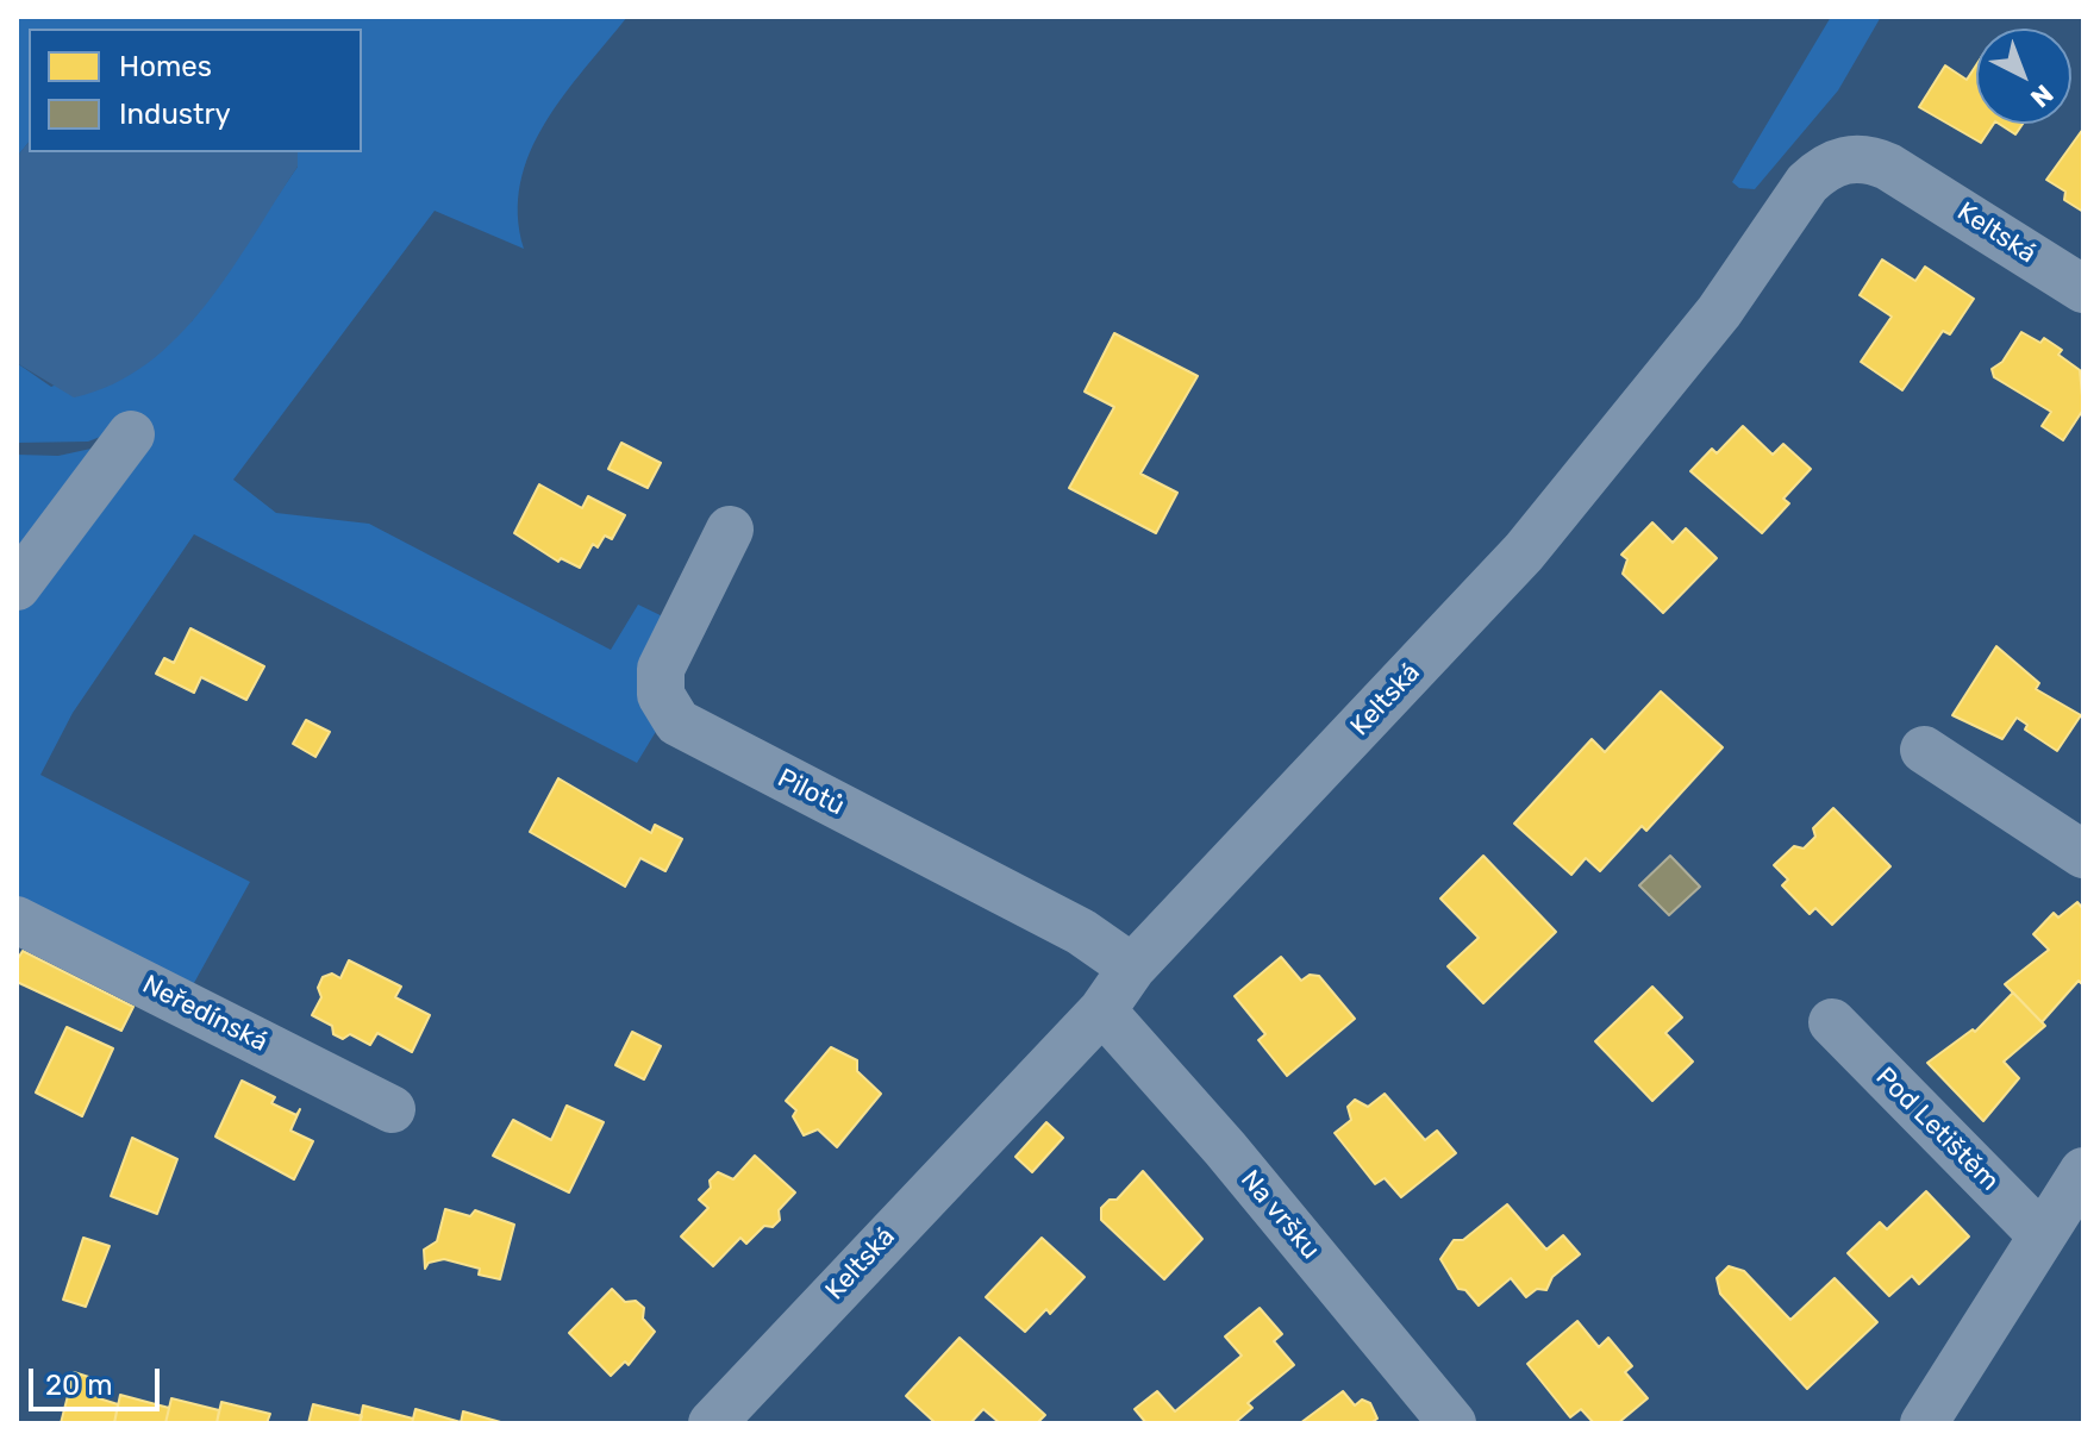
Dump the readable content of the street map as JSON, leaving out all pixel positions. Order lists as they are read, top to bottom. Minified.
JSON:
{"streets":{"street":["Keltská","Pilotů","Neředínská","Pod Letištěm","Na vršku"]},"crossings":[["Keltská","Pilotů"],["Keltská","Na vršku"]],"legend":["Homes","Industry"],"scale_bar":"20 m","north":"bottom right"}
